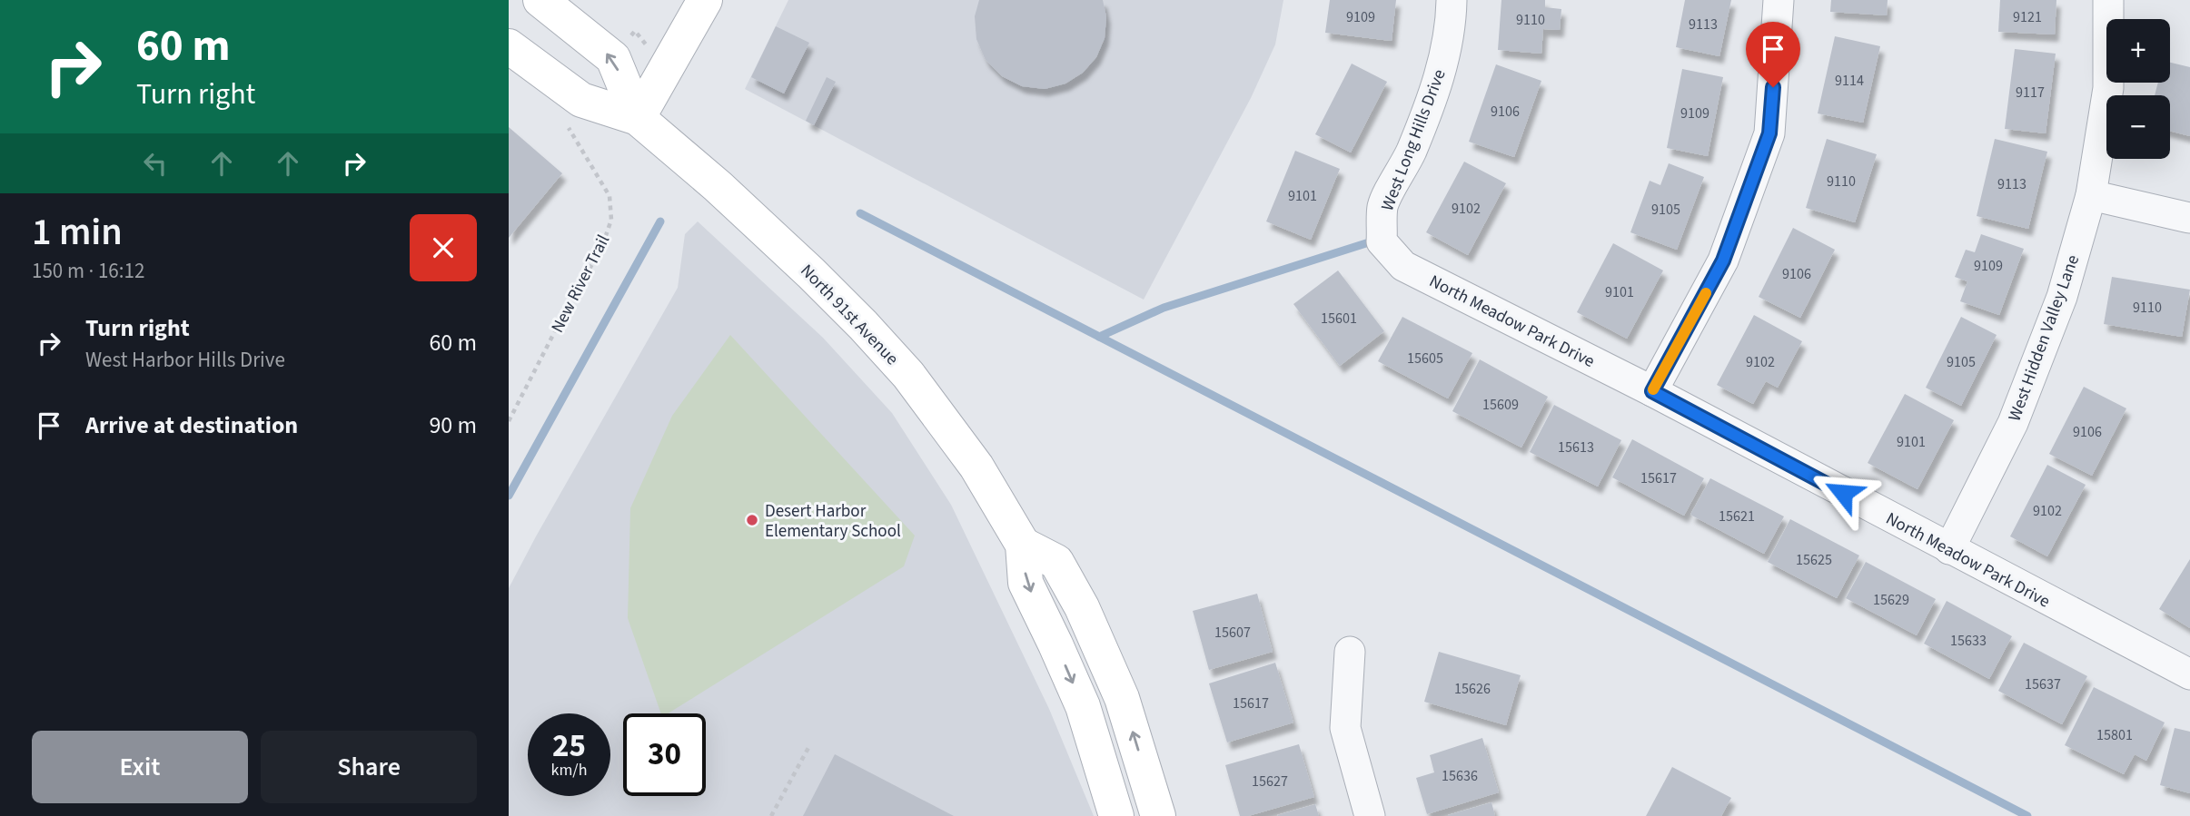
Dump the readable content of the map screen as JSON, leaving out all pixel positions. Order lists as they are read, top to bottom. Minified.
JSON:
{"streets":{"main road":["North 91st Avenue"],"street":["West Long Hills Drive","North Meadow Park Drive","West Hidden Valley Lane"],"path":["New River Trail"]},"crossings":[["West Long Hills Drive","North Meadow Park Drive"],["New River Trail","North 91st Avenue"],["North Meadow Park Drive","West Hidden Valley Lane"]],"places":["Desert Harbor Elementary School"],"house_numbers":["9109","9121","9110","9113","9114","9117","9106","9109","9110","9113","9101","9102","9105","9109","9106","9101","9110","15601","15605","9102","9105","15609","9106","9101","15613","15617","9102","15621","15625","15629","15607","15633","15637","15626","15617","15801","15636","15627"],"page":{"turn":["60 m","Turn right"],"map_buttons":["+","−"],"heading":["1 min","150 m · 16:12"],"list":[{"name":"Turn right","note":"West Harbor Hills Drive","value":"60 m"},{"name":"Arrive at destination","value":"90 m"}],"speed":"25 km/h","limit":"30","buttons":["Exit","Share"]}}
